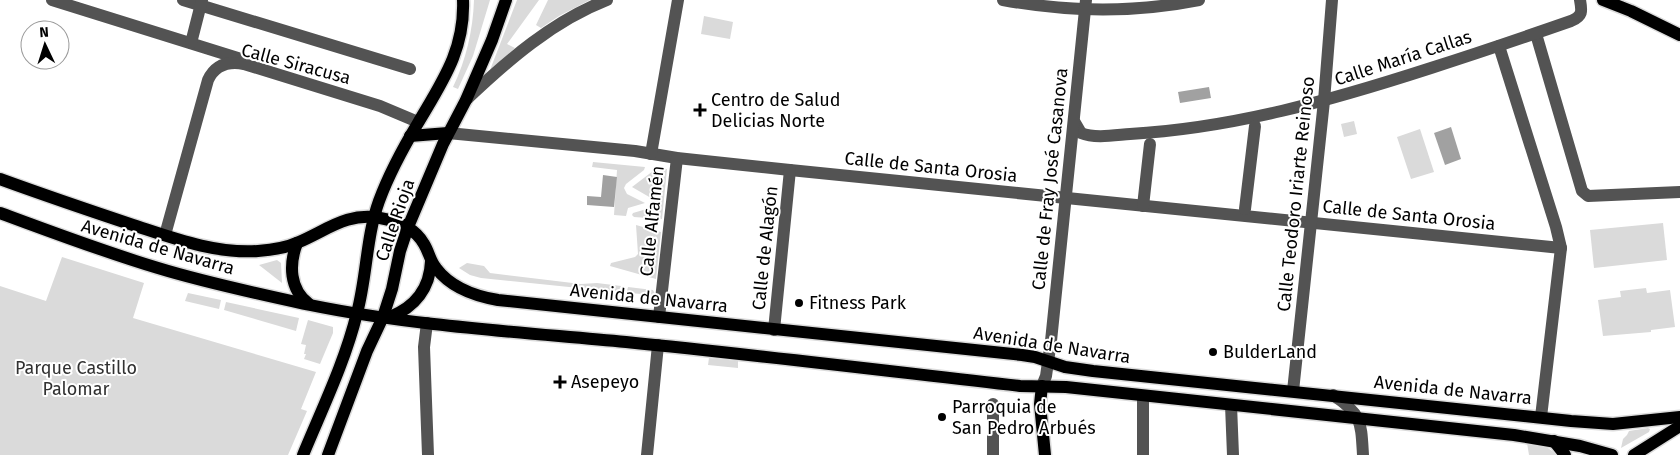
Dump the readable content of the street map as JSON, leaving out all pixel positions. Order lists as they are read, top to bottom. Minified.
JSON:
{"streets":{"main road":["Calle Rioja","Avenida de Navarra"],"street":["Calle María Callas","Calle Siracusa","Calle de Santa Orosia","Calle de Fray José Casanova","Calle Teodoro Iriarte Reinoso","Calle Alfamén","Calle de Alagón"]},"crossings":[["Calle María Callas","Calle de Fray José Casanova"],["Calle María Callas","Calle Teodoro Iriarte Reinoso"],["Calle Siracusa","Calle Rioja"],["Calle Siracusa","Avenida de Navarra"],["Calle de Santa Orosia","Calle de Fray José Casanova"],["Calle de Santa Orosia","Calle Teodoro Iriarte Reinoso"],["Calle de Santa Orosia","Calle Rioja"],["Calle de Santa Orosia","Calle Alfamén"],["Calle de Santa Orosia","Calle de Alagón"],["Calle de Fray José Casanova","Avenida de Navarra"],["Calle Teodoro Iriarte Reinoso","Avenida de Navarra"],["Calle Rioja","Avenida de Navarra"],["Calle Alfamén","Avenida de Navarra"],["Avenida de Navarra","Calle de Alagón"]],"parks":["Parque Castillo Palomar"],"places":{"health":["Centro de Salud Delicias Norte","Asepeyo"],"other":["Fitness Park","BulderLand","Parroquia de San Pedro Arbués"]},"north":"top"}
